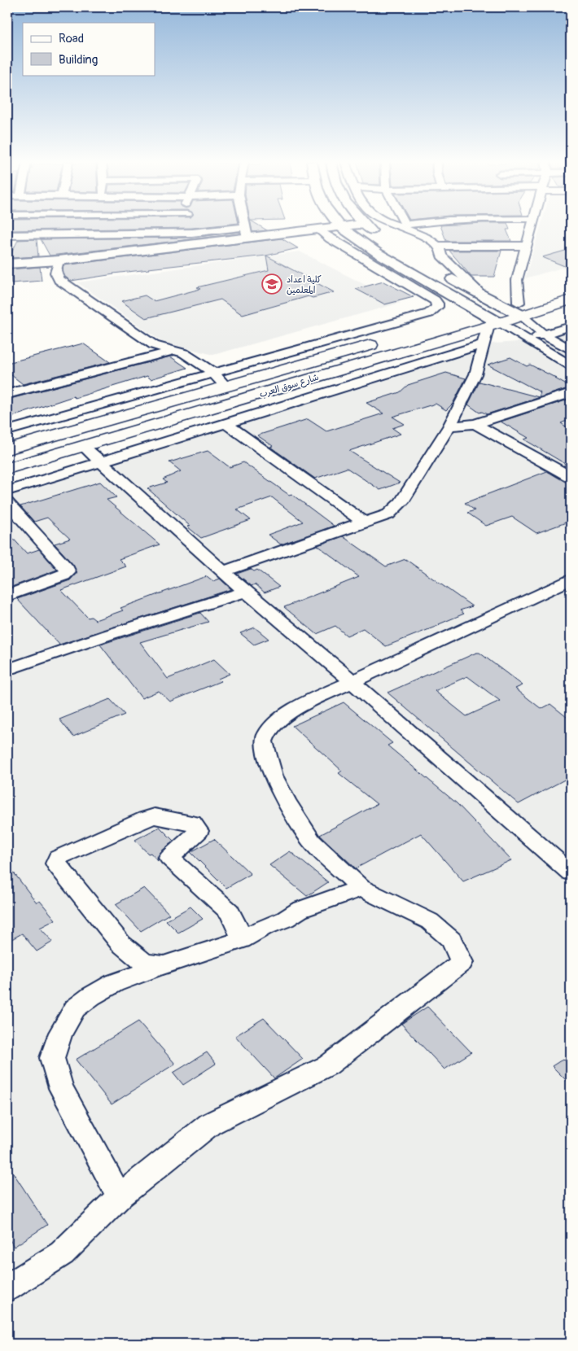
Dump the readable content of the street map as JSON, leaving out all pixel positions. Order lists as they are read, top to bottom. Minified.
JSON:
{"streets":{"main road":["شارع سوق العرب"]},"places":{"school or university":["كلية اعداد المعلمين"]},"legend":["Road","Building"]}
